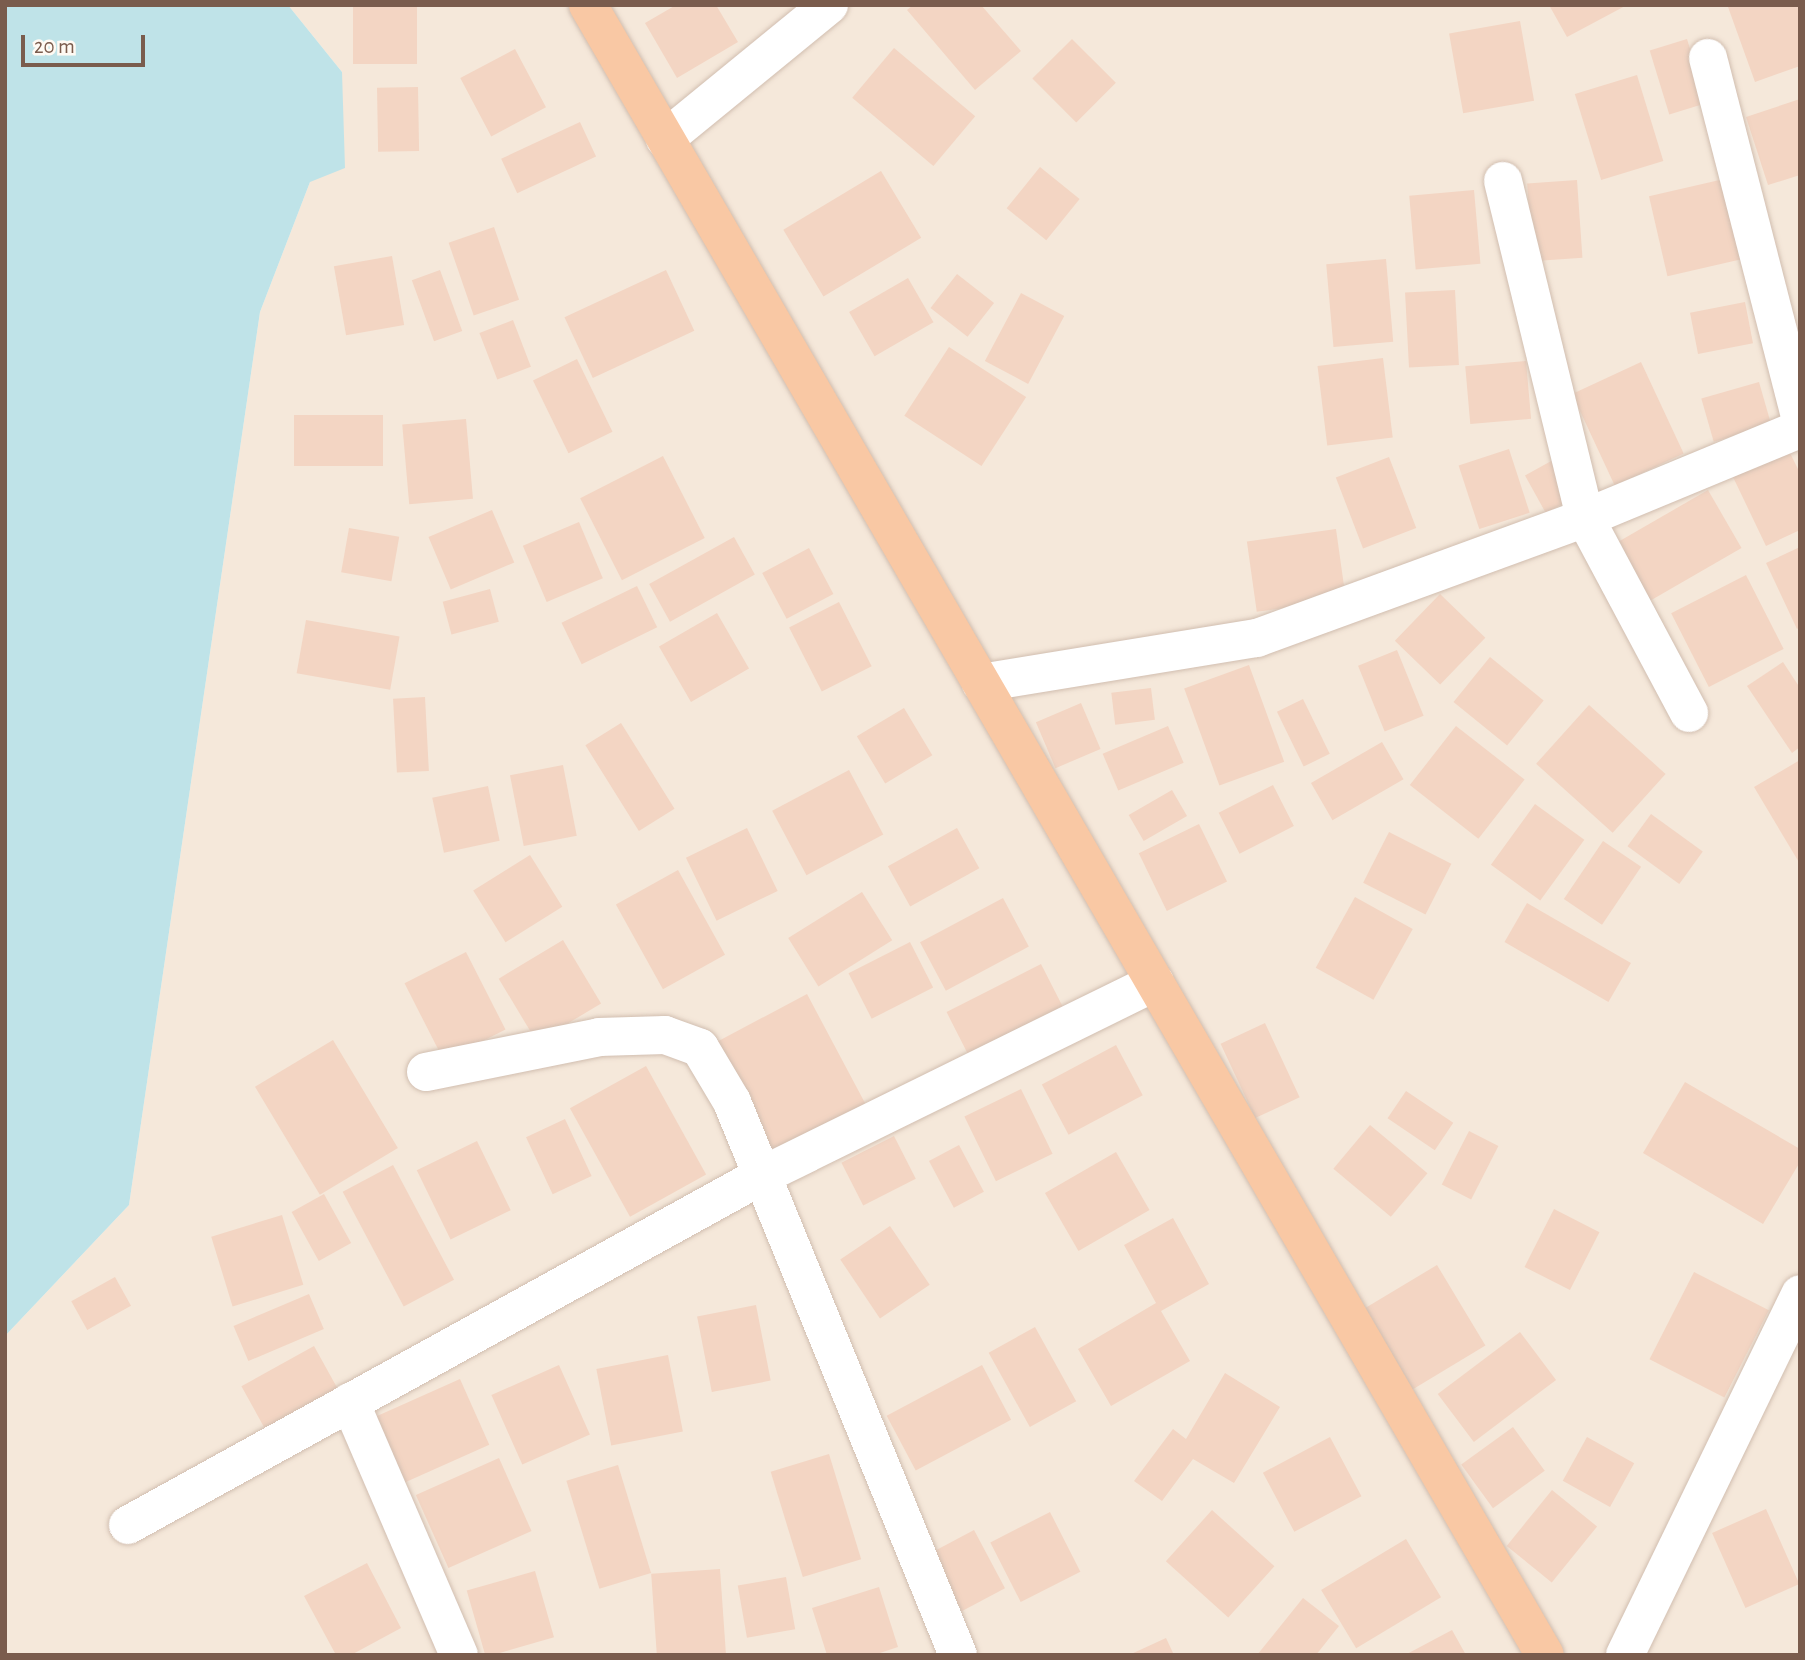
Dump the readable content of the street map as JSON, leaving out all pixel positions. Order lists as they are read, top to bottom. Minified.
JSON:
{"scale_bar":"20 m"}
